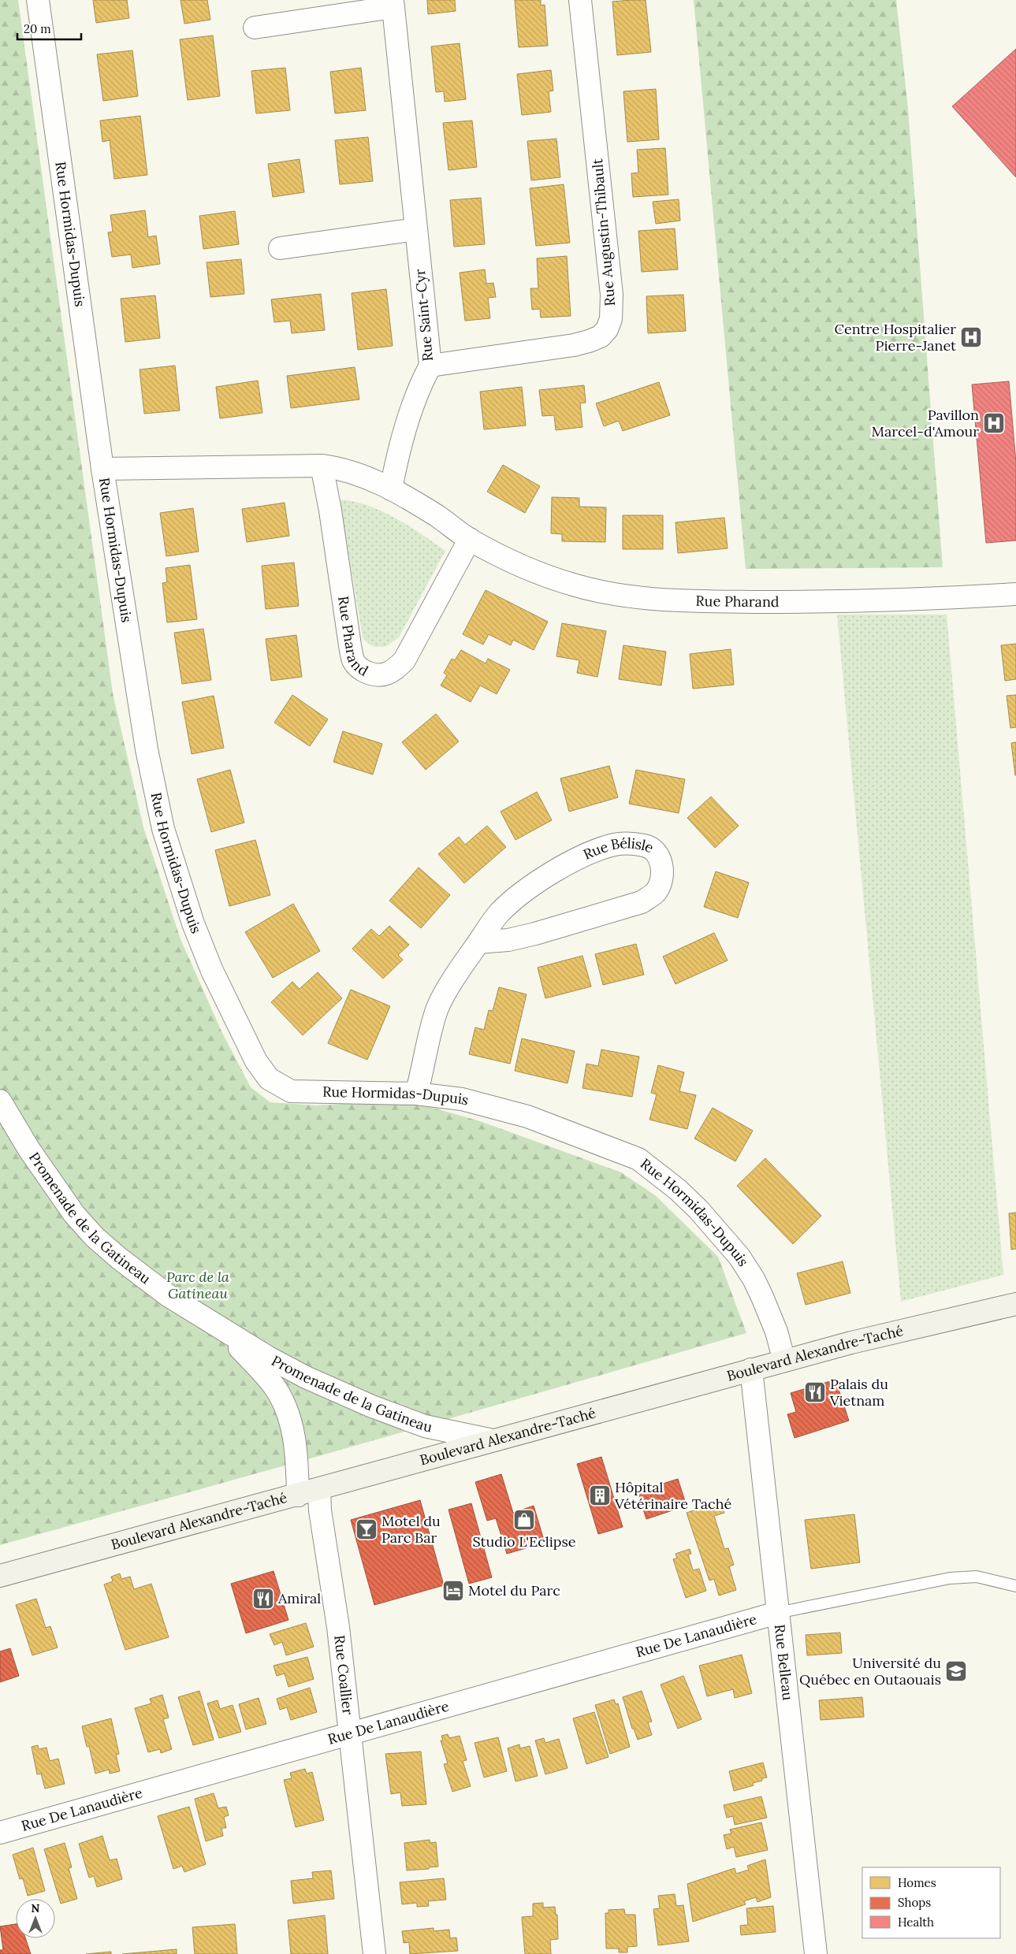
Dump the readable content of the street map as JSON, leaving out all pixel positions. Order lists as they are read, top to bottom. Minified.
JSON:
{"streets":{"main road":["Boulevard Alexandre-Taché"],"street":["Rue Augustin-Thibault","Rue Hormidas-Dupuis","Rue Saint-Cyr","Rue Pharand","Rue Bélisle","Promenade de la Gatineau","Rue De Lanaudière","Rue Belleau","Rue Coallier"]},"crossings":[["Rue Augustin-Thibault","Rue Saint-Cyr"],["Rue Hormidas-Dupuis","Rue Pharand"],["Rue Hormidas-Dupuis","Rue Bélisle"],["Rue Hormidas-Dupuis","Boulevard Alexandre-Taché"],["Rue Saint-Cyr","Rue Pharand"],["Promenade de la Gatineau","Boulevard Alexandre-Taché"],["Boulevard Alexandre-Taché","Rue Belleau"],["Boulevard Alexandre-Taché","Rue Coallier"],["Rue De Lanaudière","Rue Belleau"],["Rue De Lanaudière","Rue Coallier"]],"parks":["Parc de la Gatineau"],"places":{"hospital":["Centre Hospitalier Pierre-Janet","Pavillon Marcel-d'Amour"],"restaurant":["Palais du Vietnam","Amiral"],"building":["Hôpital Vétérinaire Taché"],"shop":["Studio L'Eclipse"],"bar":["Motel du Parc Bar"],"hotel":["Motel du Parc"],"school or university":["Université du Québec en Outaouais"]},"legend":["Homes","Shops","Health"],"scale_bar":"20 m","north":"top"}
